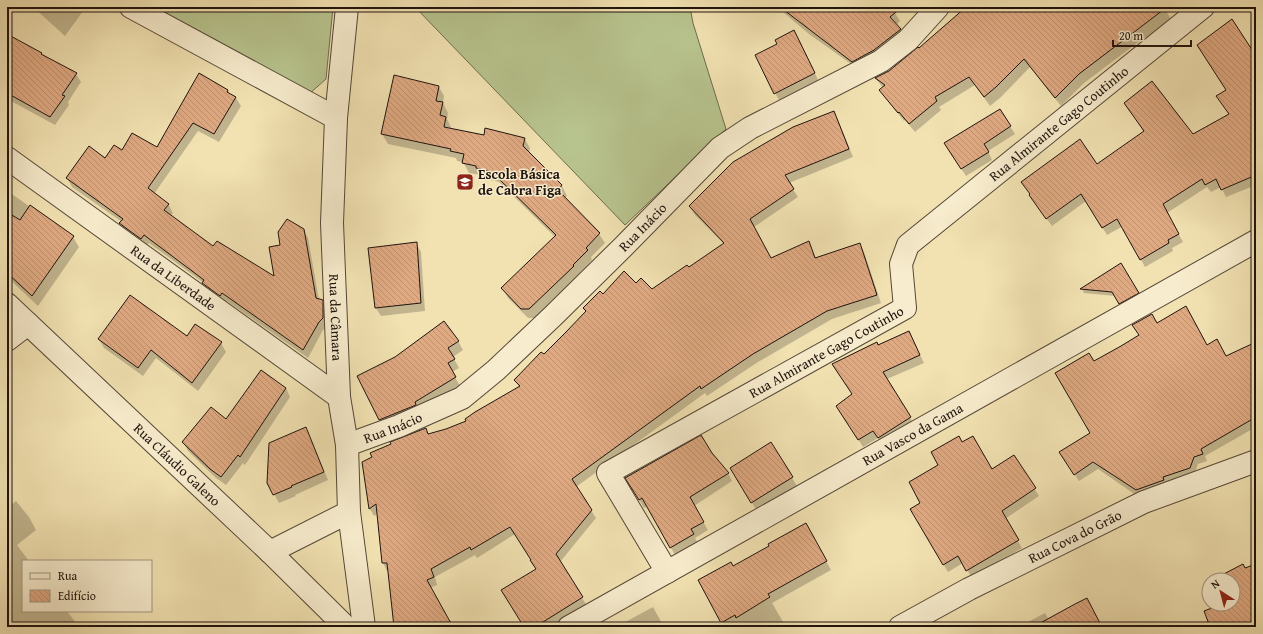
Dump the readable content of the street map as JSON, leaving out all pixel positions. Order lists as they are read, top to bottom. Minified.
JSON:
{"streets":{"street":["Rua Almirante Gago Coutinho","Rua Inácio","Rua da Liberdade","Rua da Câmara","Rua Vasco da Gama","Rua Cláudio Galeno","Rua Cova do Grão"]},"crossings":[["Rua Almirante Gago Coutinho","Rua Vasco da Gama"],["Rua Inácio","Rua da Câmara"],["Rua da Liberdade","Rua da Câmara"]],"places":{"school or university":["Escola Básica de Cabra Figa"]},"legend":["Rua","Edifício"],"scale_bar":"20 m","north":"top left"}
